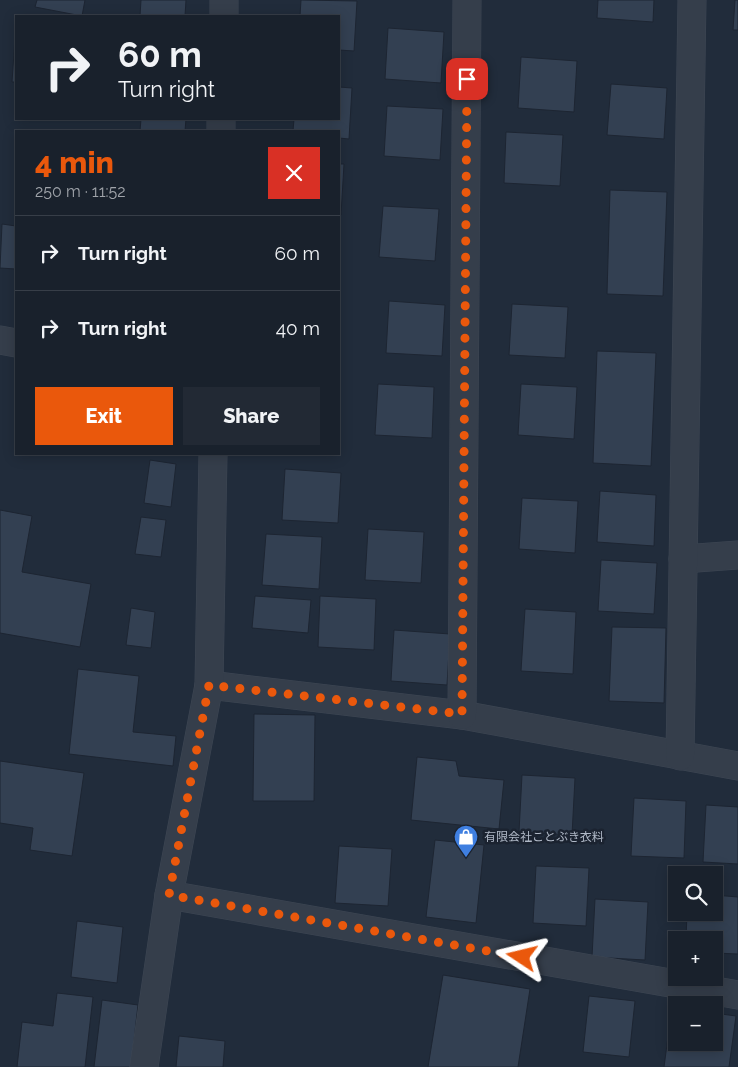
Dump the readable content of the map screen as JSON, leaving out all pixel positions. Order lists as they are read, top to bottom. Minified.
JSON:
{"places":{"shop":["有限会社ことぶき衣料"]},"page":{"turn":["60 m","Turn right"],"heading":["4 min","250 m · 11:52"],"list":[{"name":"Turn right","value":"60 m"},{"name":"Turn right","value":"40 m"}],"buttons":["Exit","Share"],"map_buttons":["+","−"]}}
